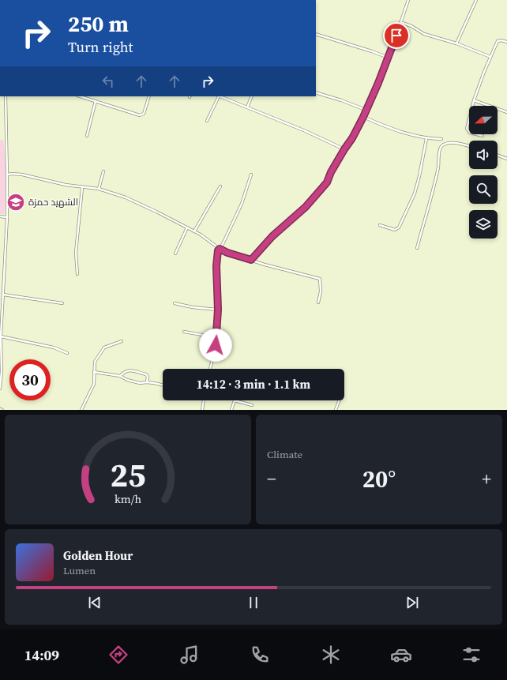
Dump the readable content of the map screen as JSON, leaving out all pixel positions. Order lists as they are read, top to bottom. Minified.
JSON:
{"places":{"school or university":["الشهيد حمزة"]},"north":"left","page":{"turn":["250 m","Turn right"],"limit":"30","trip":"14:12 · 3 min · 1.1 km","tile":"Climate","heat":["−","20°","+"],"song":["Golden Hour","Lumen"],"tabs":"14:09","gauge":["25","km/h"]}}
